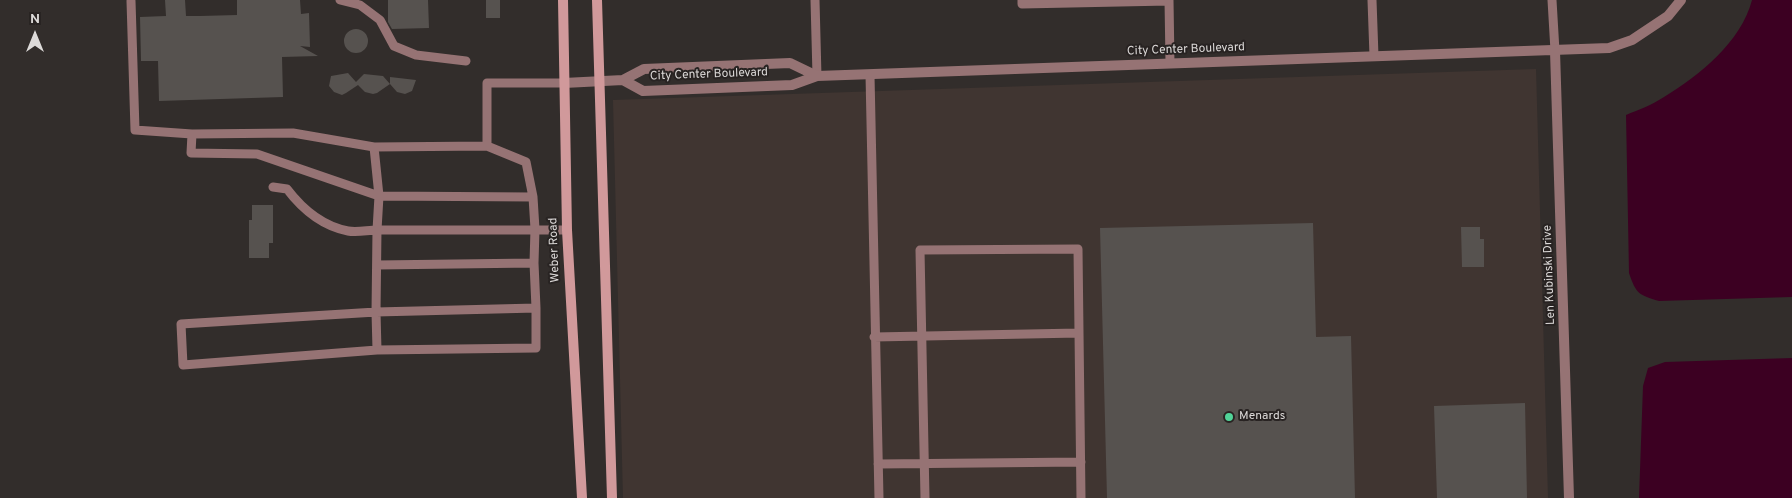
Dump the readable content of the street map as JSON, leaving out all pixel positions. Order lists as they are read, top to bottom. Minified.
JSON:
{"streets":{"main road":["Weber Road"],"street":["City Center Boulevard","Len Kubinski Drive"]},"crossings":[["City Center Boulevard","Len Kubinski Drive"]],"places":["Menards"],"north":"top"}
